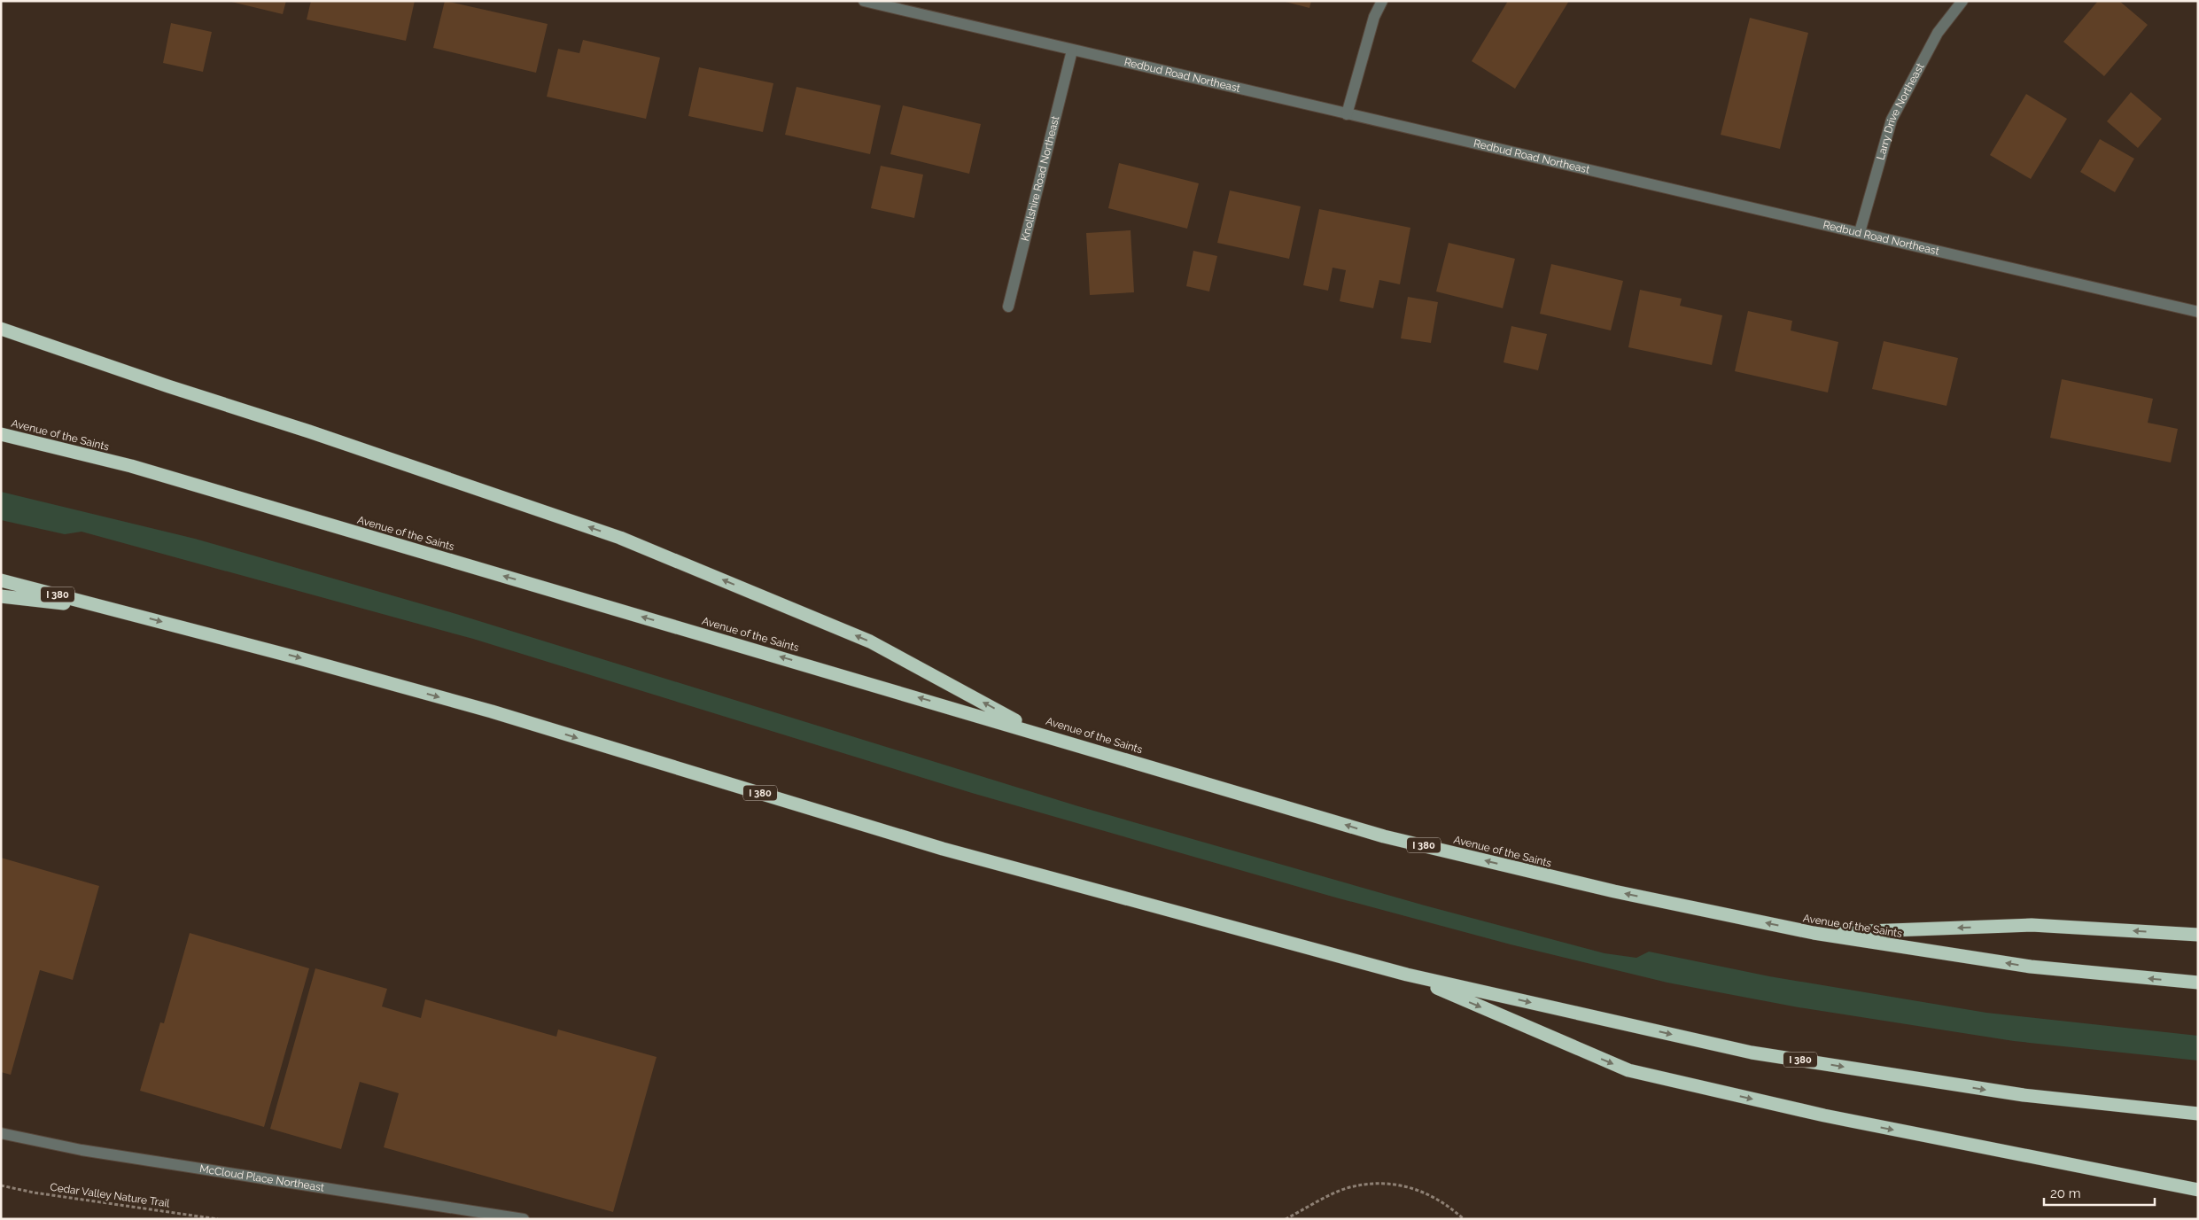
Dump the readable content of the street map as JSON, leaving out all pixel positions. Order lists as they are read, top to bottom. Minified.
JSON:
{"streets":{"highway":["Avenue of the Saints","I 380"],"street":["Redbud Road Northeast","Larry Drive Northeast","Knollshire Road Northeast","McCloud Place Northeast"],"path":["Cedar Valley Nature Trail"]},"crossings":[["Redbud Road Northeast","Larry Drive Northeast"],["Redbud Road Northeast","Knollshire Road Northeast"]],"scale_bar":"20 m"}
